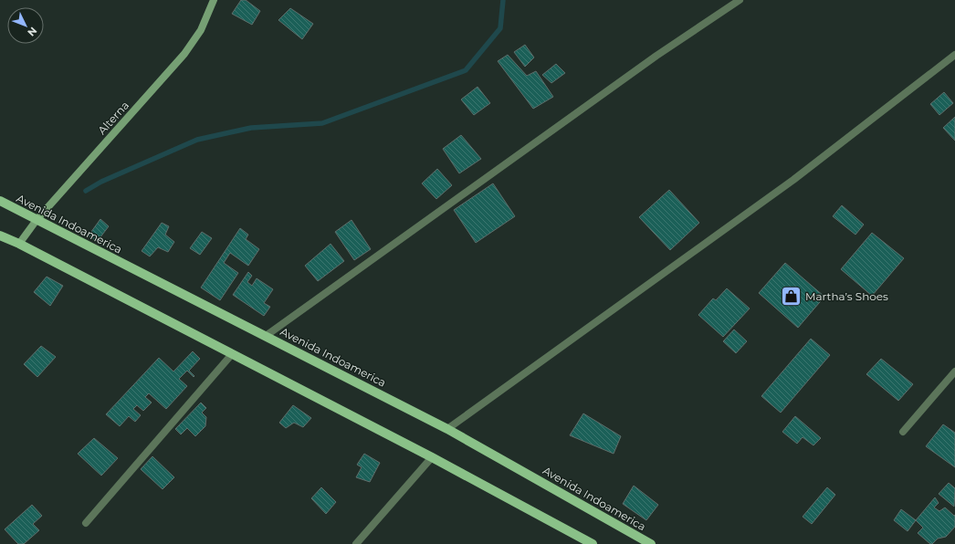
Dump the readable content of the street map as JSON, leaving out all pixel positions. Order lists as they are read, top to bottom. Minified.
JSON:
{"streets":{"main road":["Avenida Indoamerica"],"street":["Alterna"]},"crossings":[["Alterna","Avenida Indoamerica"]],"places":{"shop":["Martha’s Shoes"]},"north":"bottom right"}
